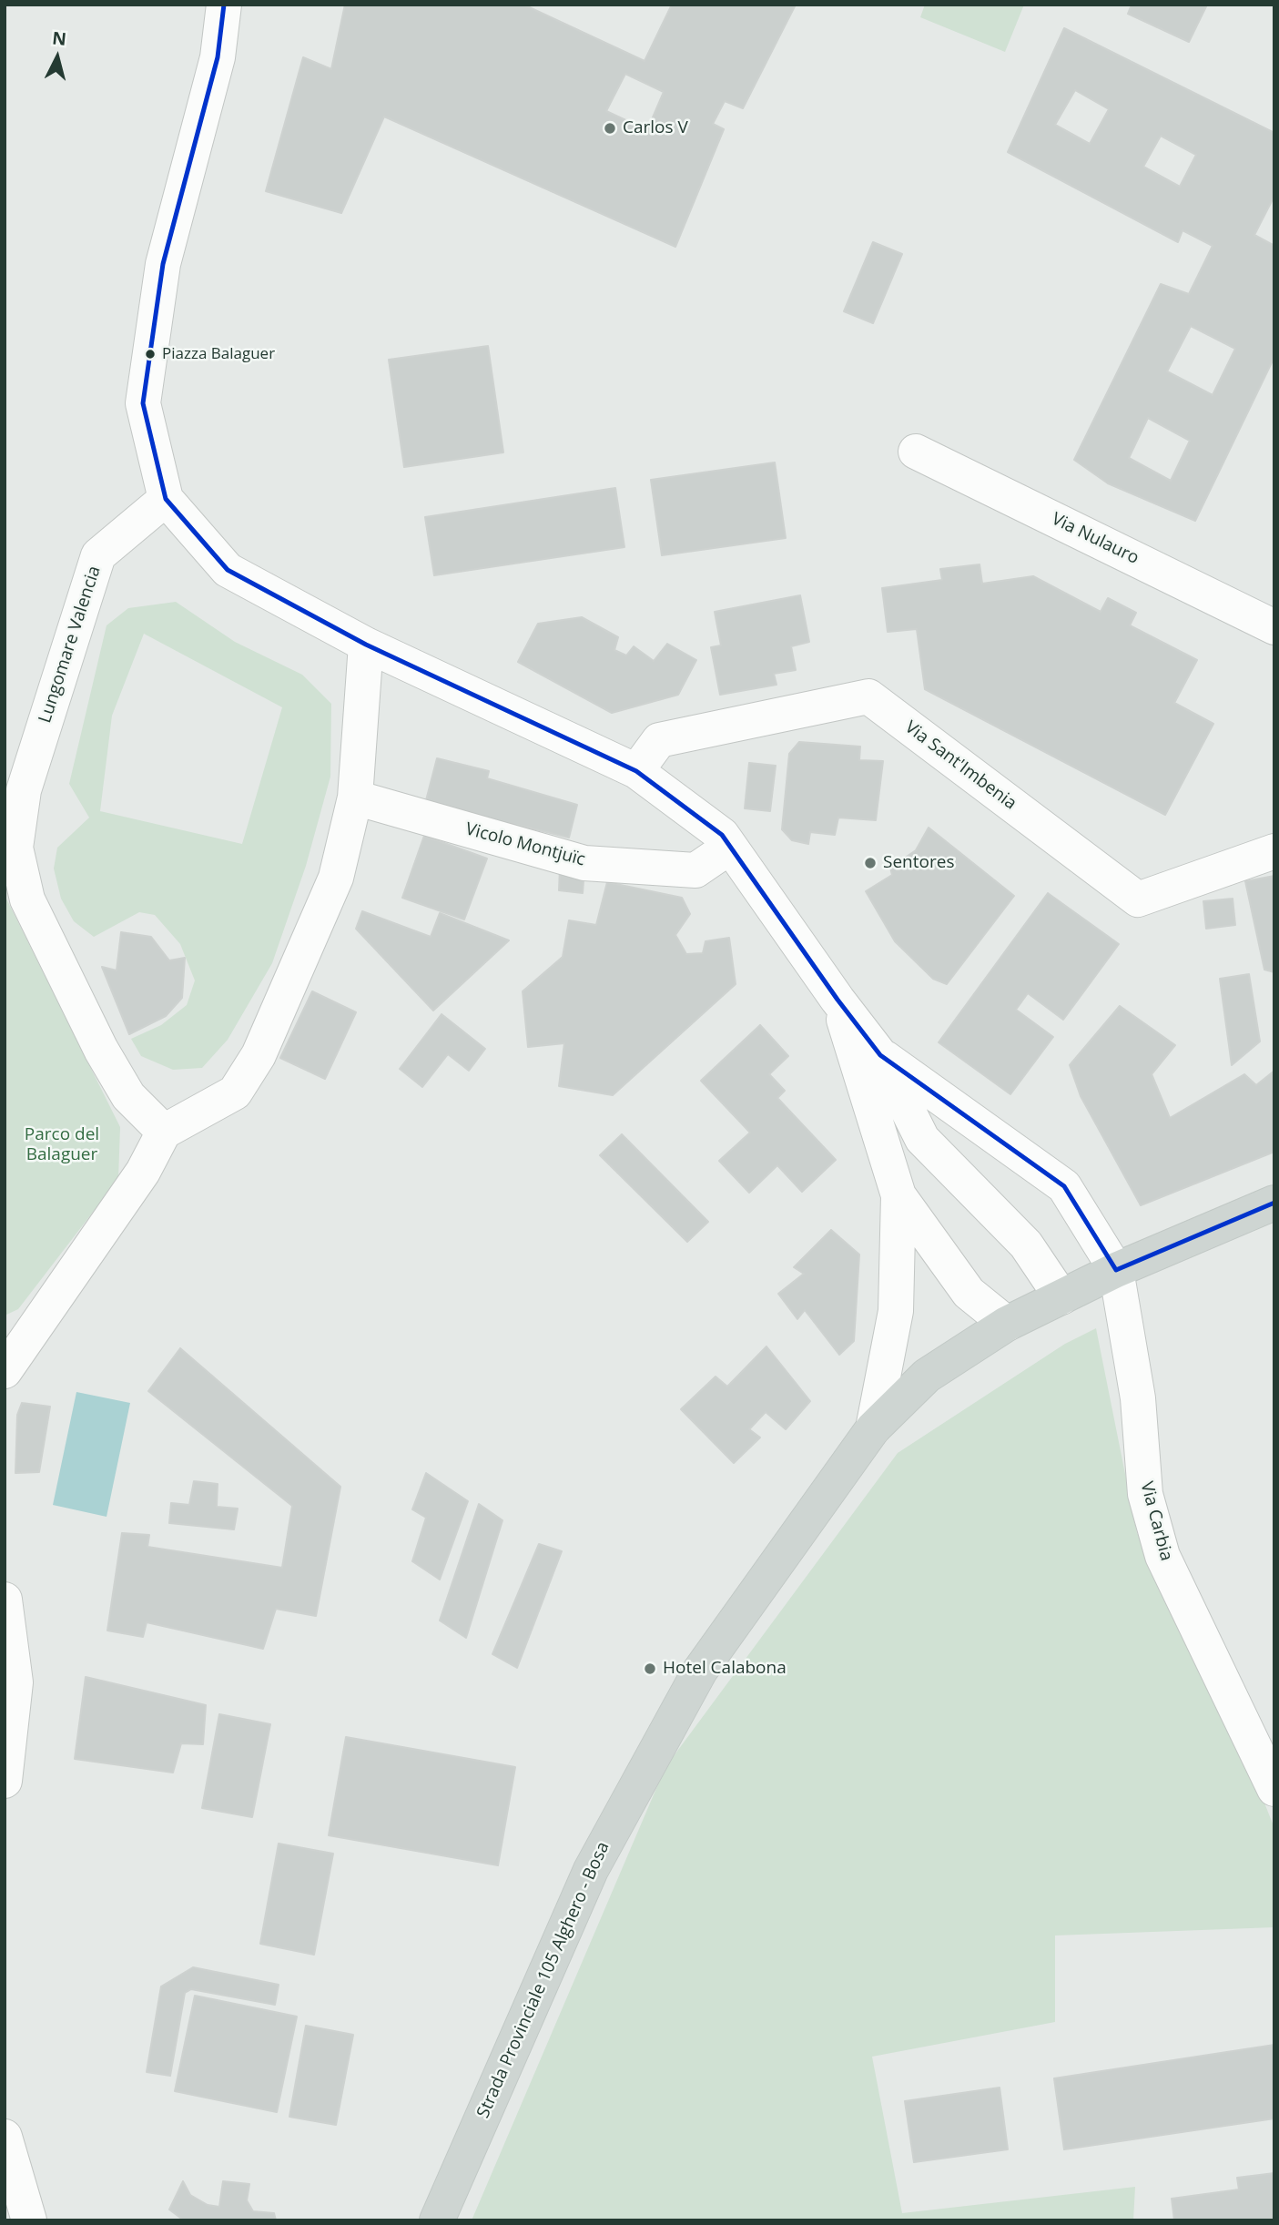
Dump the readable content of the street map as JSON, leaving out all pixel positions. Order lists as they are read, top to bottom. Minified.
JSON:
{"streets":{"main road":["Strada Provinciale 105 Alghero - Bosa"],"street":["Via Nulauro","Lungomare Valencia","Via Sant'Imbenia","Vicolo Montjuïc","Via Carbia"]},"crossings":[["Via Carbia","Strada Provinciale 105 Alghero - Bosa"]],"parks":["Parco del Balaguer"],"places":["Carlos V","Piazza Balaguer","Sentores","Hotel Calabona"],"north":"top"}
